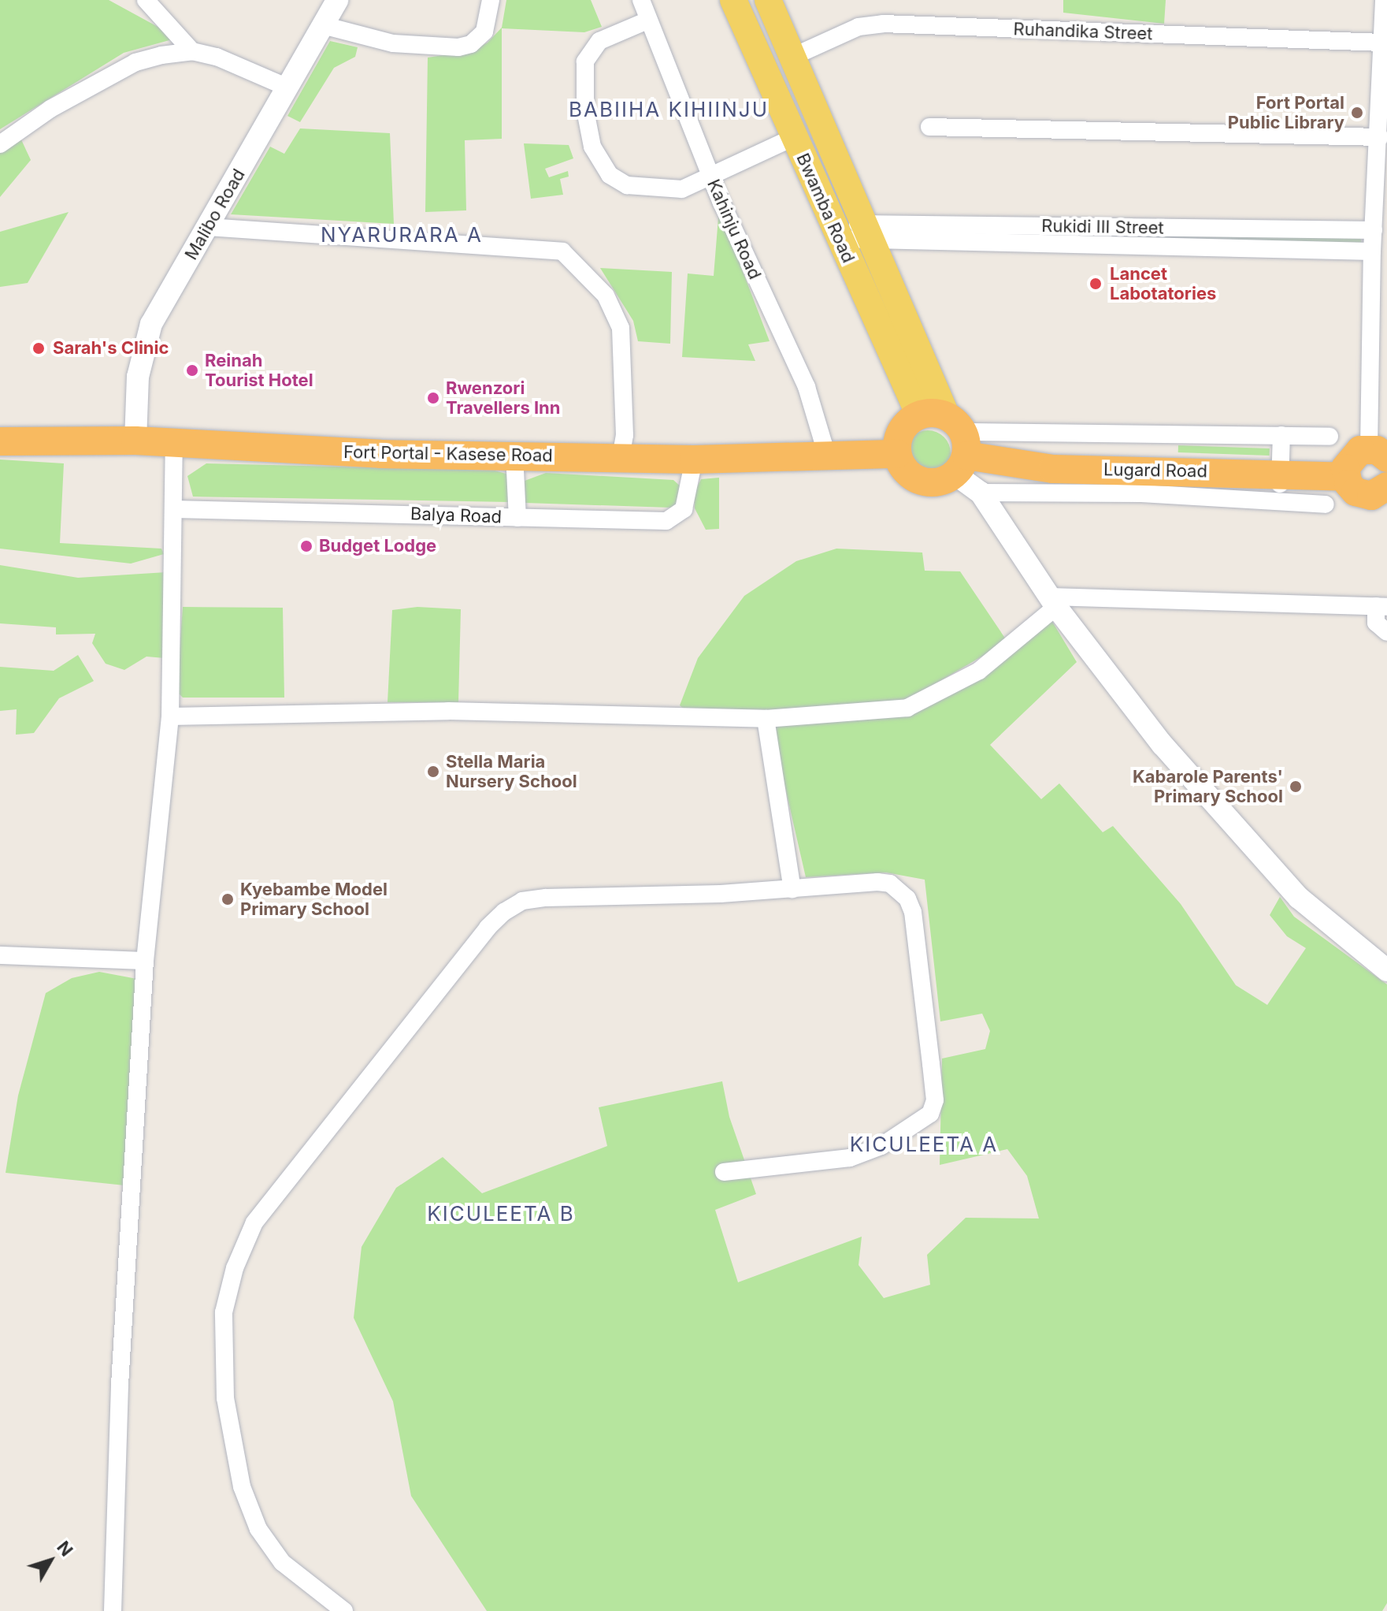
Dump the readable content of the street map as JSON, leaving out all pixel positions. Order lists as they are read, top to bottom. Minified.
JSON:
{"streets":{"highway":["Fort Portal - Kasese Road","Lugard Road"],"main road":["Bwamba Road"],"street":["Ruhandika Street","Malibo Road","Rukidi III Street","Kahinju Road","Balya Road"]},"crossings":[["Ruhandika Street","Bwamba Road"],["Bwamba Road","Rukidi III Street"],["Bwamba Road","Lugard Road"],["Malibo Road","Fort Portal - Kasese Road"],["Kahinju Road","Fort Portal - Kasese Road"],["Fort Portal - Kasese Road","Balya Road"]],"districts":["BABIIHA KIHIINJU","NYARURARA A","KICULEETA A","KICULEETA B"],"places":["Fort Portal Public Library","Lancet Labotatories","Sarah's Clinic","Reinah Tourist Hotel","Rwenzori Travellers Inn","Budget Lodge","Stella Maria Nursery School","Kabarole Parents' Primary School","Kyebambe Model Primary School"],"north":"top right"}
